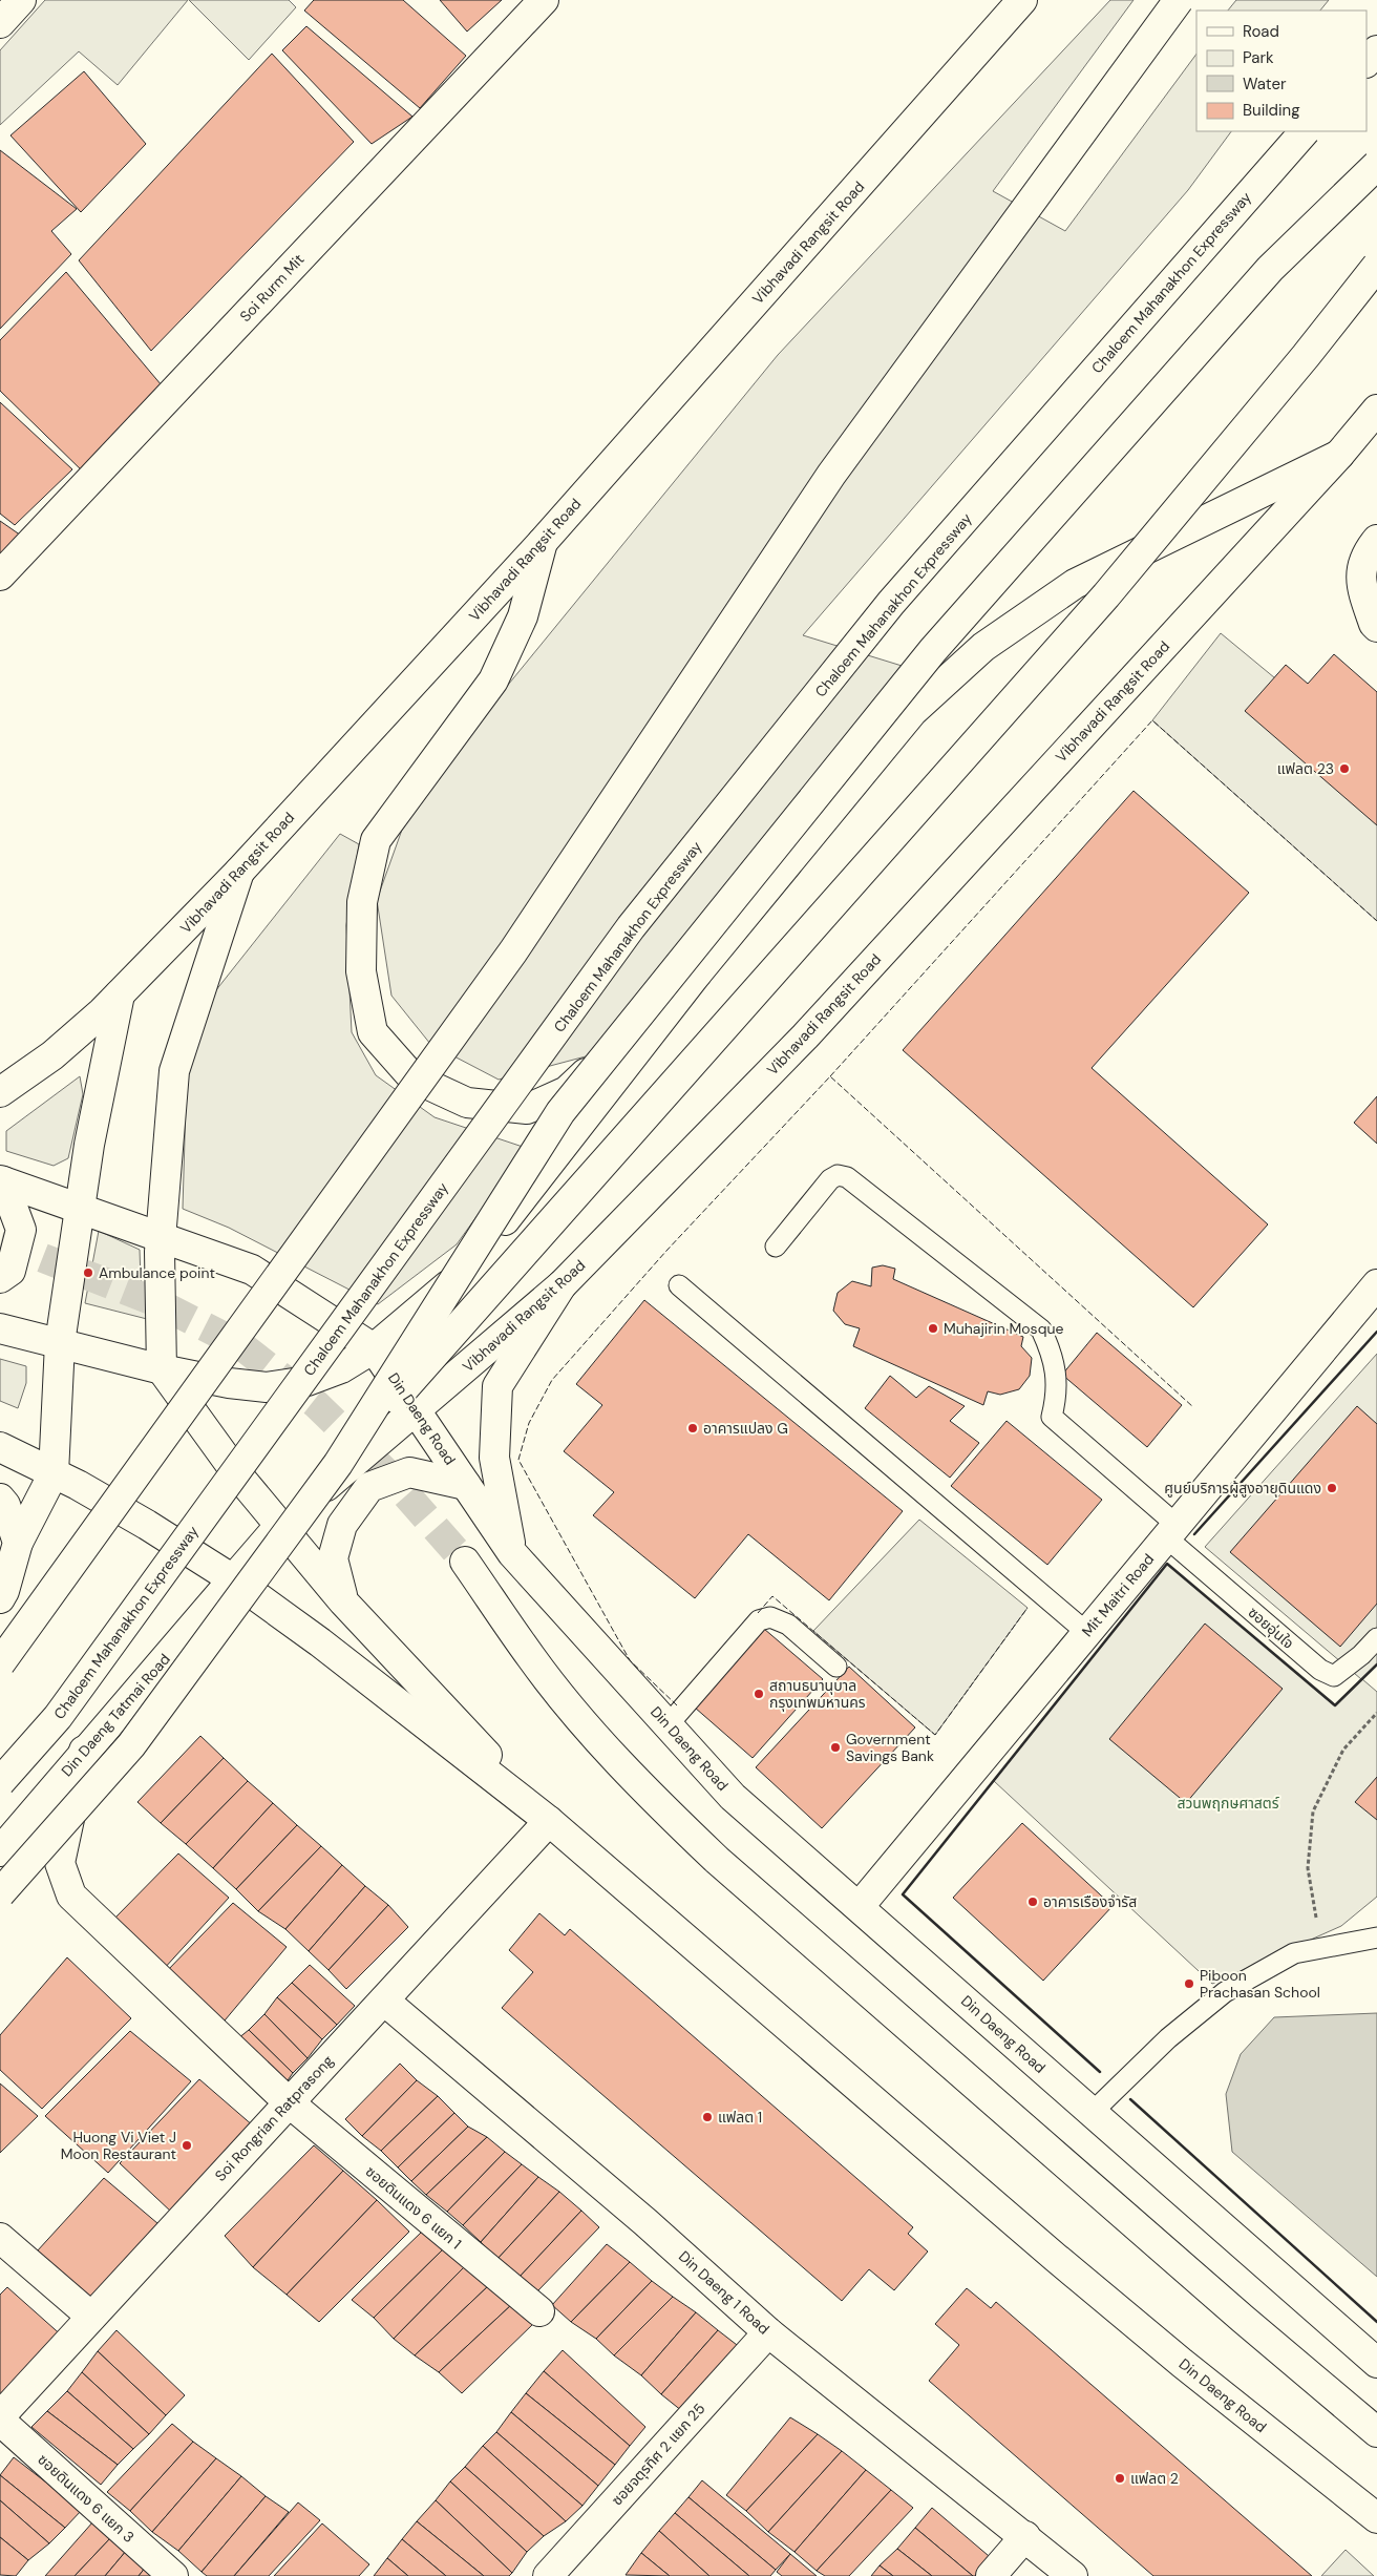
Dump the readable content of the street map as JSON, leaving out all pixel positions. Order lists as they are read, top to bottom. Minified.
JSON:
{"streets":{"main road":["Vibhavadi Rangsit Road","Chaloem Mahanakhon Expressway","Soi Rurm Mit","Din Daeng Road","Mit Maitri Road","Din Daeng Tatmai Road","Soi Rongrian Ratprasong","ซอยดินแดง 6 แยก 1","Din Daeng 1 Road","ซอยจตุรทิศ 2 แยก 25","ซอยดินแดง 6 แยก 3"],"lane":["ซอยอุ่นใจ"]},"crossings":[["Vibhavadi Rangsit Road","Din Daeng Road"],["Vibhavadi Rangsit Road","Din Daeng Tatmai Road"],["Din Daeng Road","Mit Maitri Road"],["Din Daeng Road","Din Daeng Tatmai Road"],["Din Daeng Road","Soi Rongrian Ratprasong"],["Mit Maitri Road","ซอยอุ่นใจ"],["Din Daeng Tatmai Road","ซอยดินแดง 6 แยก 1"],["Soi Rongrian Ratprasong","ซอยดินแดง 6 แยก 1"],["Soi Rongrian Ratprasong","Din Daeng 1 Road"],["Din Daeng 1 Road","ซอยจตุรทิศ 2 แยก 25"]],"parks":["สวนพฤกษศาสตร์"],"places":["แฟลต 23","Ambulance point","Muhajirin Mosque","อาคารแปลง G","ศูนย์บริการผู้สูงอายุดินแดง","สถานธนานุบาล กรุงเทพมหานคร","Government Savings Bank","อาคารเรืองจำรัส","Piboon Prachasan School","แฟลต 1","Huong Vi Viet J Moon Restaurant","แฟลต 2"],"legend":["Road","Park","Water","Building"]}
